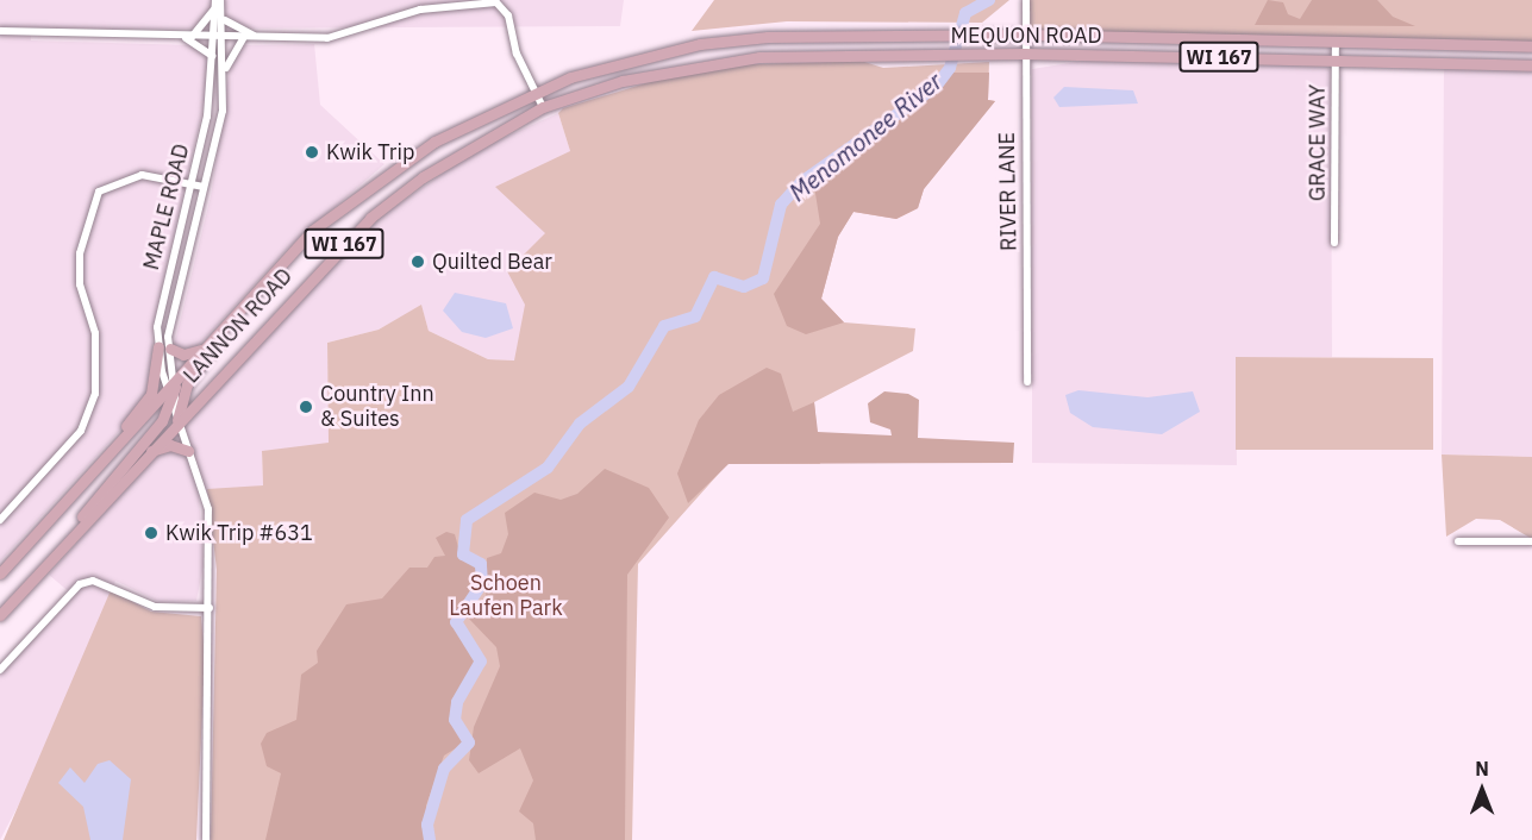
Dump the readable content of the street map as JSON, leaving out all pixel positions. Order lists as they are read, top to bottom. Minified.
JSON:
{"streets":{"main road":["MEQUON ROAD","WI 167","LANNON ROAD"],"street":["GRACE WAY","RIVER LANE","MAPLE ROAD"]},"crossings":[["MEQUON ROAD","GRACE WAY"],["MEQUON ROAD","RIVER LANE"],["MEQUON ROAD","LANNON ROAD"],["MAPLE ROAD","LANNON ROAD"]],"water":["Menomonee River"],"parks":["Schoen Laufen Park"],"places":["Kwik Trip","Quilted Bear","Country Inn & Suites","Kwik Trip #631"],"north":"top"}
